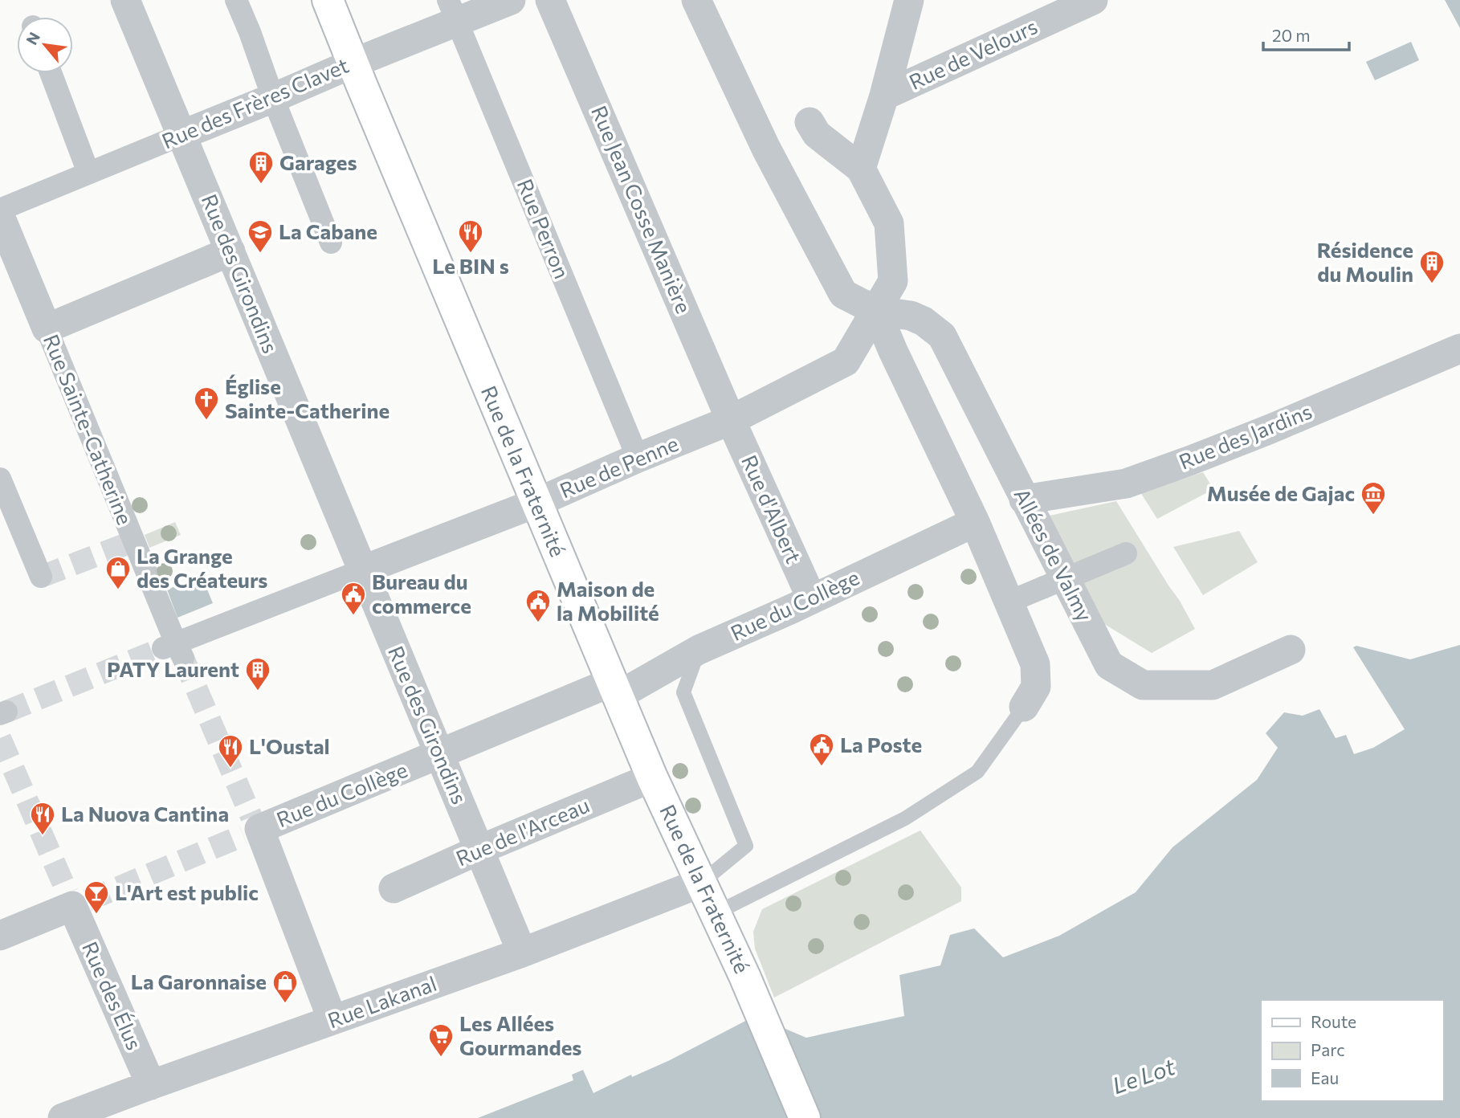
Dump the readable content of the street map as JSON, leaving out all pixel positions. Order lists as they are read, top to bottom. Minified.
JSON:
{"streets":{"main road":["Rue de la Fraternité"],"street":["Rue de Velours","Rue des Frères Clavet","Rue Jean Cosse Manière","Rue Perron","Rue des Girondins","Rue Sainte-Catherine","Rue des Jardins","Rue de Penne","Rue d'Albert","Allées de Valmy","Rue du Collège","Rue de l'Arceau","Rue des Élus","Rue Lakanal"]},"crossings":[["Rue des Frères Clavet","Rue Perron"],["Rue des Frères Clavet","Rue des Girondins"],["Rue des Frères Clavet","Rue de la Fraternité"],["Rue Jean Cosse Manière","Rue de Penne"],["Rue Jean Cosse Manière","Rue d'Albert"],["Rue Perron","Rue de Penne"],["Rue des Girondins","Rue de Penne"],["Rue des Girondins","Rue du Collège"],["Rue des Girondins","Rue de l'Arceau"],["Rue des Girondins","Rue Lakanal"],["Rue Sainte-Catherine","Rue de Penne"],["Rue des Jardins","Allées de Valmy"],["Rue de Penne","Rue de la Fraternité"],["Rue de Penne","Rue d'Albert"],["Rue de Penne","Allées de Valmy"],["Rue de la Fraternité","Rue du Collège"],["Rue de la Fraternité","Rue de l'Arceau"],["Rue de la Fraternité","Rue Lakanal"],["Rue d'Albert","Rue du Collège"],["Rue du Collège","Rue Lakanal"],["Rue des Élus","Rue Lakanal"]],"water":["Le Lot"],"places":{"building":["Garages","Résidence du Moulin","PATY Laurent"],"school or university":["La Cabane"],"restaurant":["Le BIN s","L'Oustal","La Nuova Cantina"],"church":["Église Sainte-Catherine"],"museum":["Musée de Gajac"],"shop":["La Grange des Créateurs","La Garonnaise"],"public building":["Bureau du commerce","Maison de la Mobilité","La Poste"],"bar":["L'Art est public"],"supermarket":["Les Allées Gourmandes"]},"legend":["Route","Parc","Eau"],"scale_bar":"20 m","north":"top left"}
